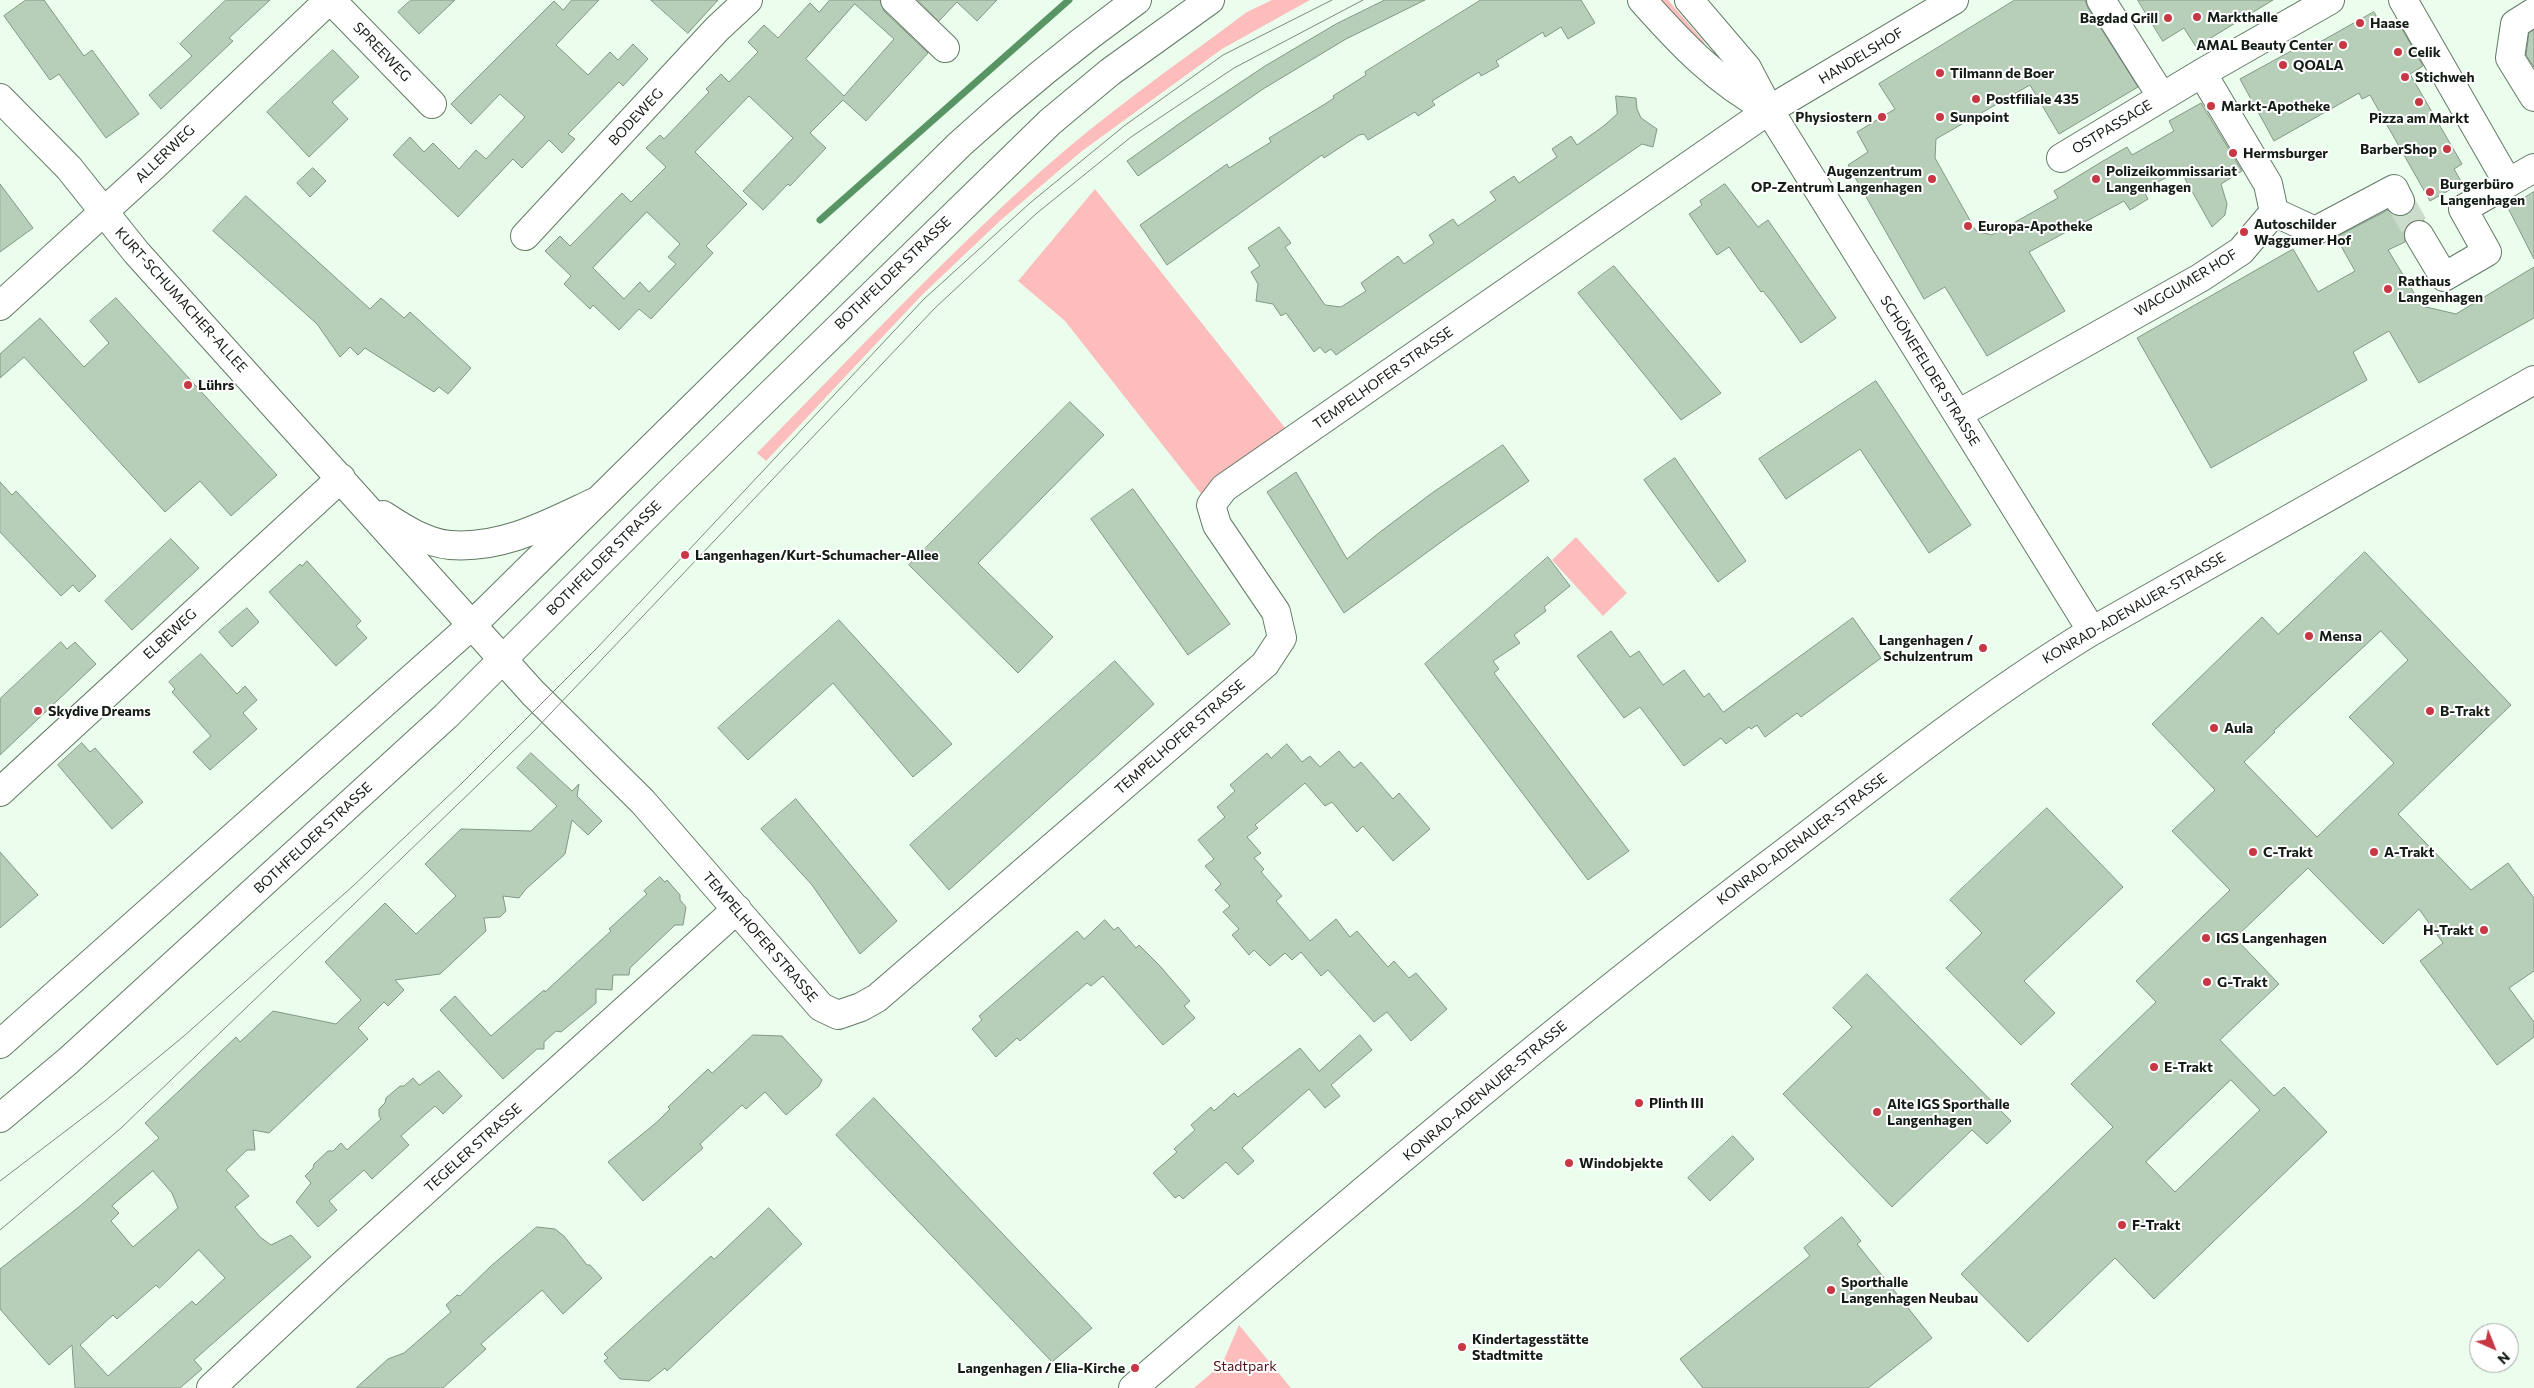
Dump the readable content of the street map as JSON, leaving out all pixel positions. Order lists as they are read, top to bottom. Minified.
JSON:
{"streets":{"street":["SPREEWEG","HANDELSHOF","BODEWEG","OSTPASSAGE","ALLERWEG","BOTHFELDER STRASSE","WAGGUMER HOF","KURT-SCHUMACHER-ALLEE","SCHÖNEFELDER STRASSE","TEMPELHOFER STRASSE","KONRAD-ADENAUER-STRASSE","ELBEWEG","TEGELER STRASSE"]},"crossings":[["SPREEWEG","ALLERWEG"],["HANDELSHOF","SCHÖNEFELDER STRASSE"],["HANDELSHOF","TEMPELHOFER STRASSE"],["ALLERWEG","KURT-SCHUMACHER-ALLEE"],["BOTHFELDER STRASSE","TEMPELHOFER STRASSE"],["WAGGUMER HOF","SCHÖNEFELDER STRASSE"],["KURT-SCHUMACHER-ALLEE","TEMPELHOFER STRASSE"],["KURT-SCHUMACHER-ALLEE","ELBEWEG"],["SCHÖNEFELDER STRASSE","TEMPELHOFER STRASSE"],["SCHÖNEFELDER STRASSE","KONRAD-ADENAUER-STRASSE"],["TEMPELHOFER STRASSE","TEGELER STRASSE"]],"parks":["Stadtpark"],"places":["Markthalle","Bagdad Grill","Haase","AMAL Beauty Center","Celik","QOALA","Tilmann de Boer","Stichweh","Postfiliale 435","Pizza am Markt","Markt-Apotheke","Physiostern","Sunpoint","BarberShop","Hermsburger","Augenzentrum OP-Zentrum Langenhagen","Polizeikommissariat Langenhagen","Burgerbüro Langenhagen","Europa-Apotheke","Autoschilder Waggumer Hof","Rathaus Langenhagen","Lührs","Langenhagen/Kurt-Schumacher-Allee","Mensa","Langenhagen / Schulzentrum","Skydive Dreams","B-Trakt","Aula","C-Trakt","A-Trakt","H-Trakt","IGS Langenhagen","G-Trakt","E-Trakt","Plinth III","Alte IGS Sporthalle Langenhagen","Windobjekte","F-Trakt","Sporthalle Langenhagen Neubau","Kindertagesstätte Stadtmitte","Langenhagen / Elia-Kirche"],"north":"bottom right"}
